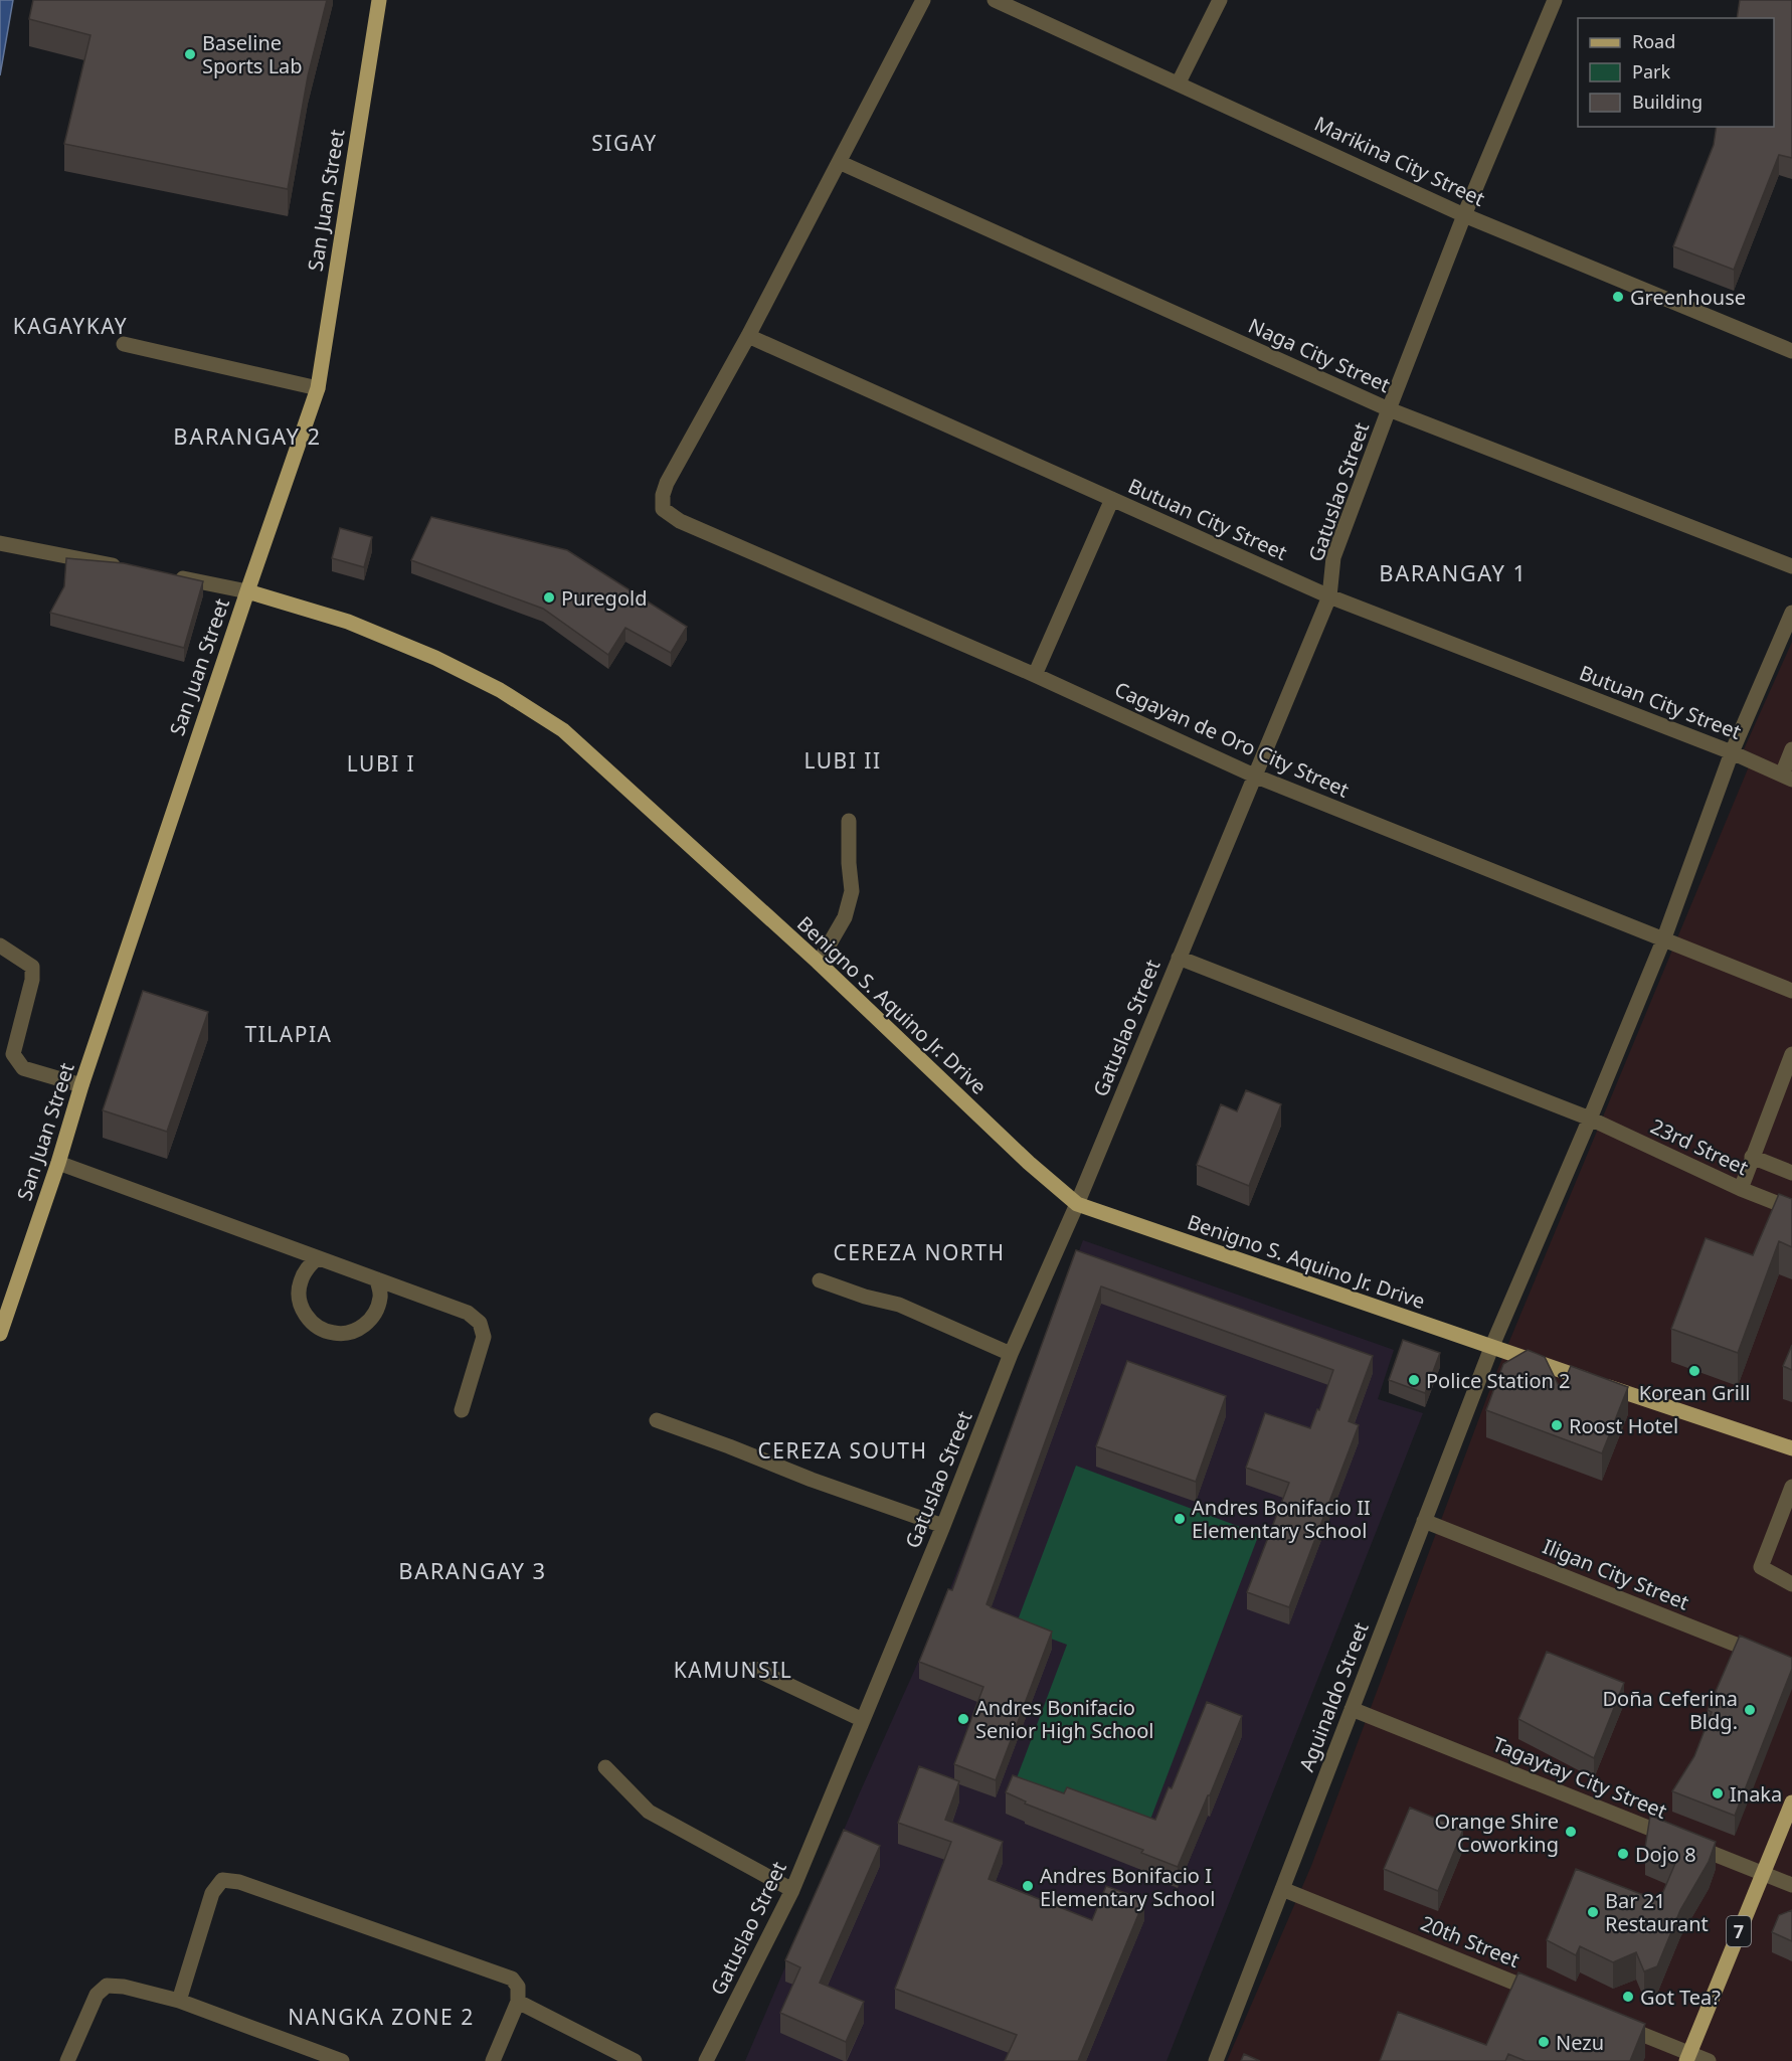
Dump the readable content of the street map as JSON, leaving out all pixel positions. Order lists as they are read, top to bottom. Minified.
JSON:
{"streets":{"main road":["San Juan Street","Benigno S. Aquino Jr. Drive","7"],"street":["Marikina City Street","Naga City Street","Gatuslao Street","Butuan City Street","Cagayan de Oro City Street","23rd Street","Iligan City Street","Aguinaldo Street","Tagaytay City Street","20th Street"]},"crossings":[["Marikina City Street","Gatuslao Street"],["San Juan Street","Benigno S. Aquino Jr. Drive"],["Naga City Street","Gatuslao Street"],["Gatuslao Street","Butuan City Street"],["Gatuslao Street","Cagayan de Oro City Street"],["Gatuslao Street","Benigno S. Aquino Jr. Drive"],["Gatuslao Street","23rd Street"],["Butuan City Street","Cagayan de Oro City Street"],["Butuan City Street","Aguinaldo Street"],["Cagayan de Oro City Street","Aguinaldo Street"],["Benigno S. Aquino Jr. Drive","Aguinaldo Street"],["23rd Street","Aguinaldo Street"],["Iligan City Street","Aguinaldo Street"],["Aguinaldo Street","Tagaytay City Street"],["Aguinaldo Street","20th Street"],["Tagaytay City Street","7"]],"districts":["SIGAY","KAGAYKAY","BARANGAY 2","BARANGAY 1","LUBI II","LUBI I","TILAPIA","CEREZA NORTH","CEREZA SOUTH","BARANGAY 3","KAMUNSIL","NANGKA ZONE 2"],"places":["Baseline Sports Lab","Greenhouse","Puregold","Korean Grill","Police Station 2","Roost Hotel","Andres Bonifacio II Elementary School","Doña Ceferina Bldg.","Andres Bonifacio Senior High School","Inaka","Orange Shire Coworking","Dojo 8","Andres Bonifacio I Elementary School","Bar 21 Restaurant","Got Tea?","Nezu"],"legend":["Road","Park","Building"]}
